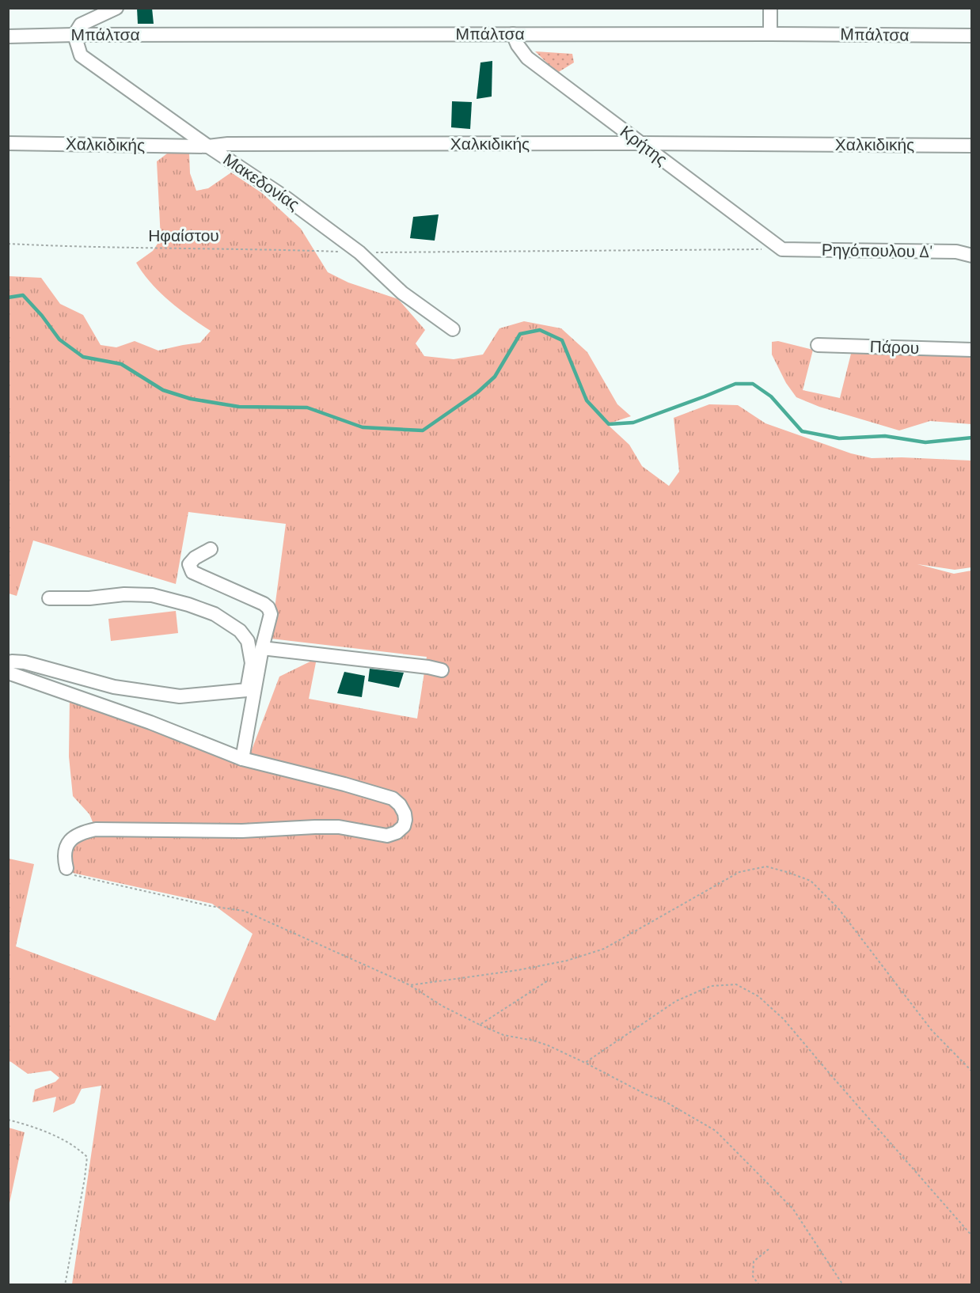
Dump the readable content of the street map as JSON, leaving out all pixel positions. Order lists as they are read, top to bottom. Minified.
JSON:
{"streets":{"street":["Μπάλτσα","Χαλκιδικής","Κρήτης","Μακεδονίας","Ρηγόπουλου Δ'","Πάρου"],"path":["Ηφαίστου"]},"crossings":[["Μπάλτσα","Κρήτης"],["Μπάλτσα","Μακεδονίας"],["Χαλκιδικής","Κρήτης"],["Χαλκιδικής","Μακεδονίας"],["Κρήτης","Ρηγόπουλου Δ'"],["Μακεδονίας","Ηφαίστου"]]}
